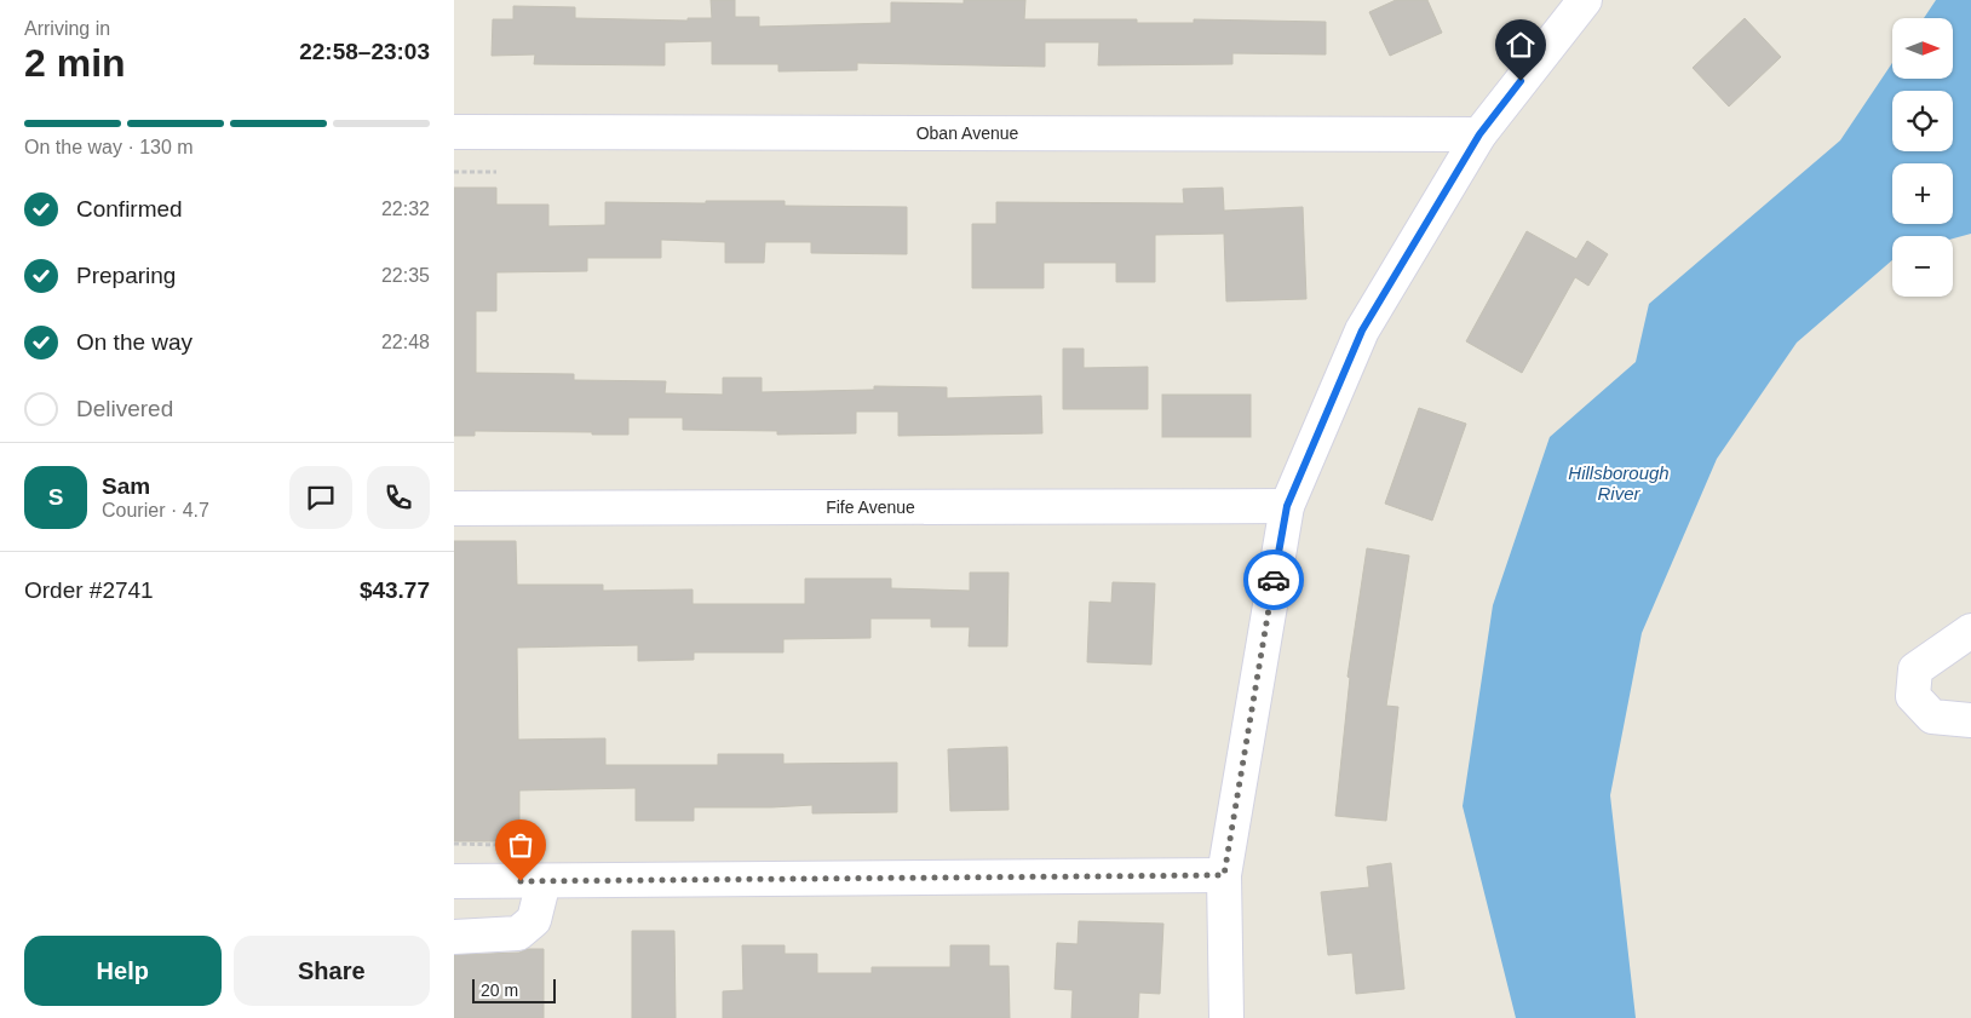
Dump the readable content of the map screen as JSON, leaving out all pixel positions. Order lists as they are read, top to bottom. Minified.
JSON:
{"streets":{"street":["Oban Avenue","Fife Avenue"]},"water":["Hillsborough River"],"scale_bar":"20 m","north":"right","page":{"heading":["2 min","Arriving in","22:58–23:03"],"panel":["Sam","Courier · 4.7","Order #2741","$43.77"],"map_buttons":["+","−"],"bar":"On the way · 130 m","list":[["Confirmed","22:32"],["Preparing","22:35"],["On the way","22:48"],"Delivered"],"round":"S","buttons":["Help","Share"],"scale":"20 m"}}
